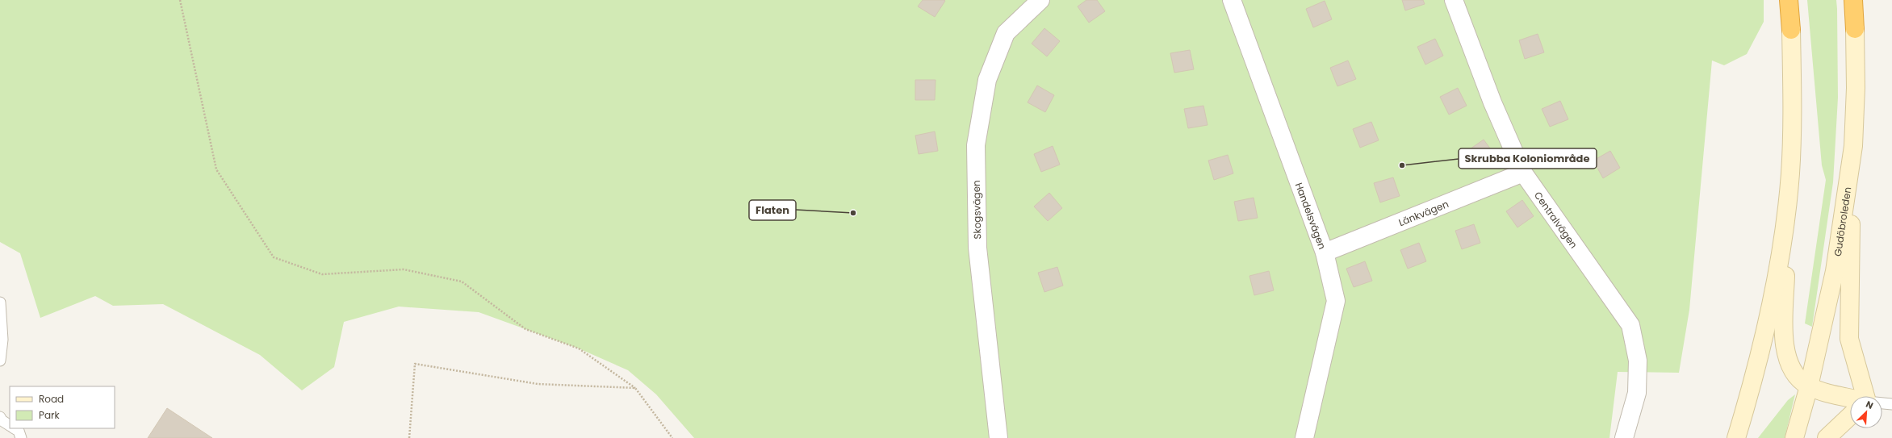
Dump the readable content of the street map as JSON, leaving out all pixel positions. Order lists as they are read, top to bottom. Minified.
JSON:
{"streets":{"highway":["Gudöbroleden"],"street":["Skogsvägen","Länkvägen","Handelsvägen","Centralvägen"]},"crossings":[["Länkvägen","Handelsvägen"],["Länkvägen","Centralvägen"]],"places":["Skrubba Koloniområde","Flaten"],"legend":["Road","Park"],"north":"top right"}
